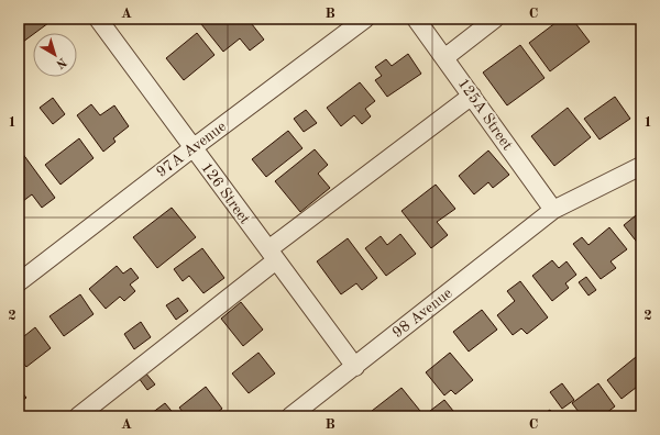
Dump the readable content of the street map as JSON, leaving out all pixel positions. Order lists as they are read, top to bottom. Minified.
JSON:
{"streets":{"street":["125A Street","97A Avenue","126 Street","98 Avenue"]},"crossings":[["125A Street","98 Avenue"],["97A Avenue","126 Street"],["126 Street","98 Avenue"]],"north":"bottom right","grid":{"columns":["A","B","C"],"rows":["1","2"]}}
